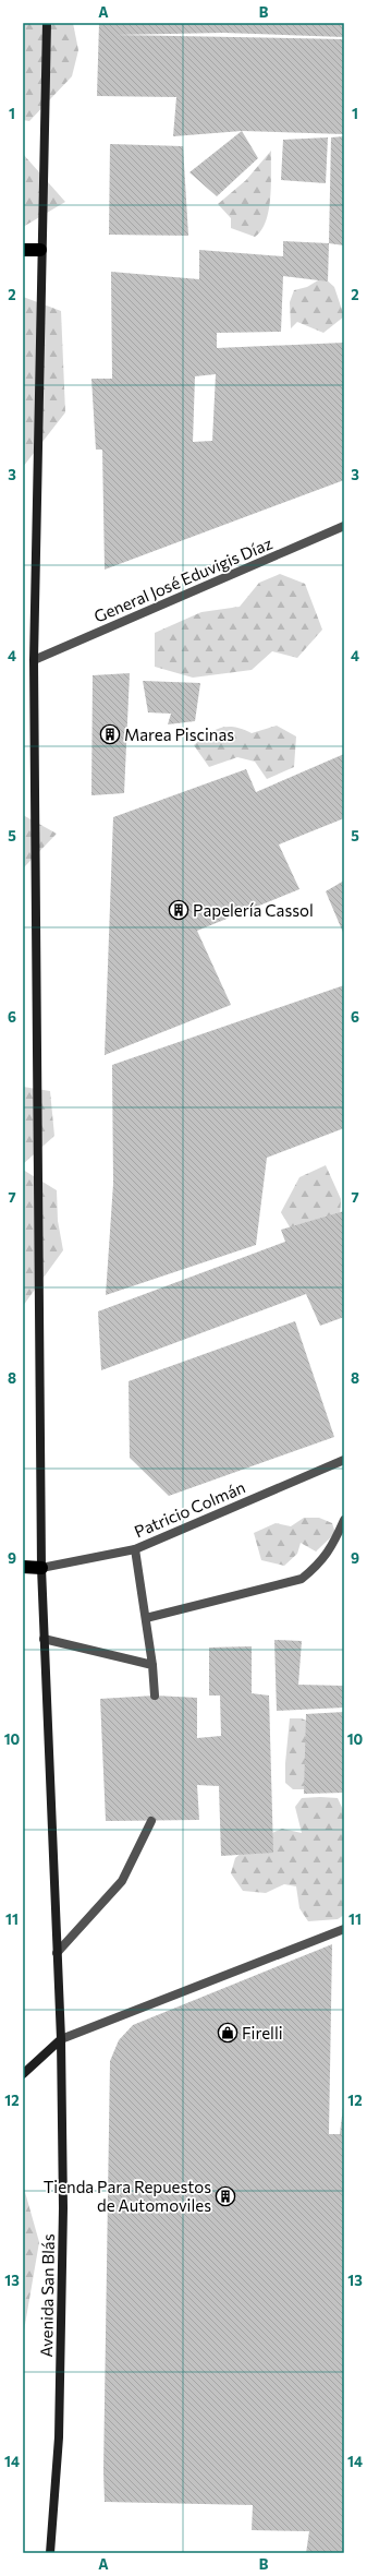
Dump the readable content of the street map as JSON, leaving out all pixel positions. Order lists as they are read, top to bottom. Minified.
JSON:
{"streets":{"street":["General José Eduvigis Díaz","Patricio Colmán","Avenida San Blás"]},"crossings":[["General José Eduvigis Díaz","Avenida San Blás"],["Patricio Colmán","Avenida San Blás"]],"places":{"building":["Marea Piscinas","Papelería Cassol","Tienda Para Repuestos de Automoviles"],"shop":["Firelli"]},"grid":{"columns":["A","B"],"rows":["1","2","3","4","5","6","7","8","9","10","11","12","13","14"]}}
